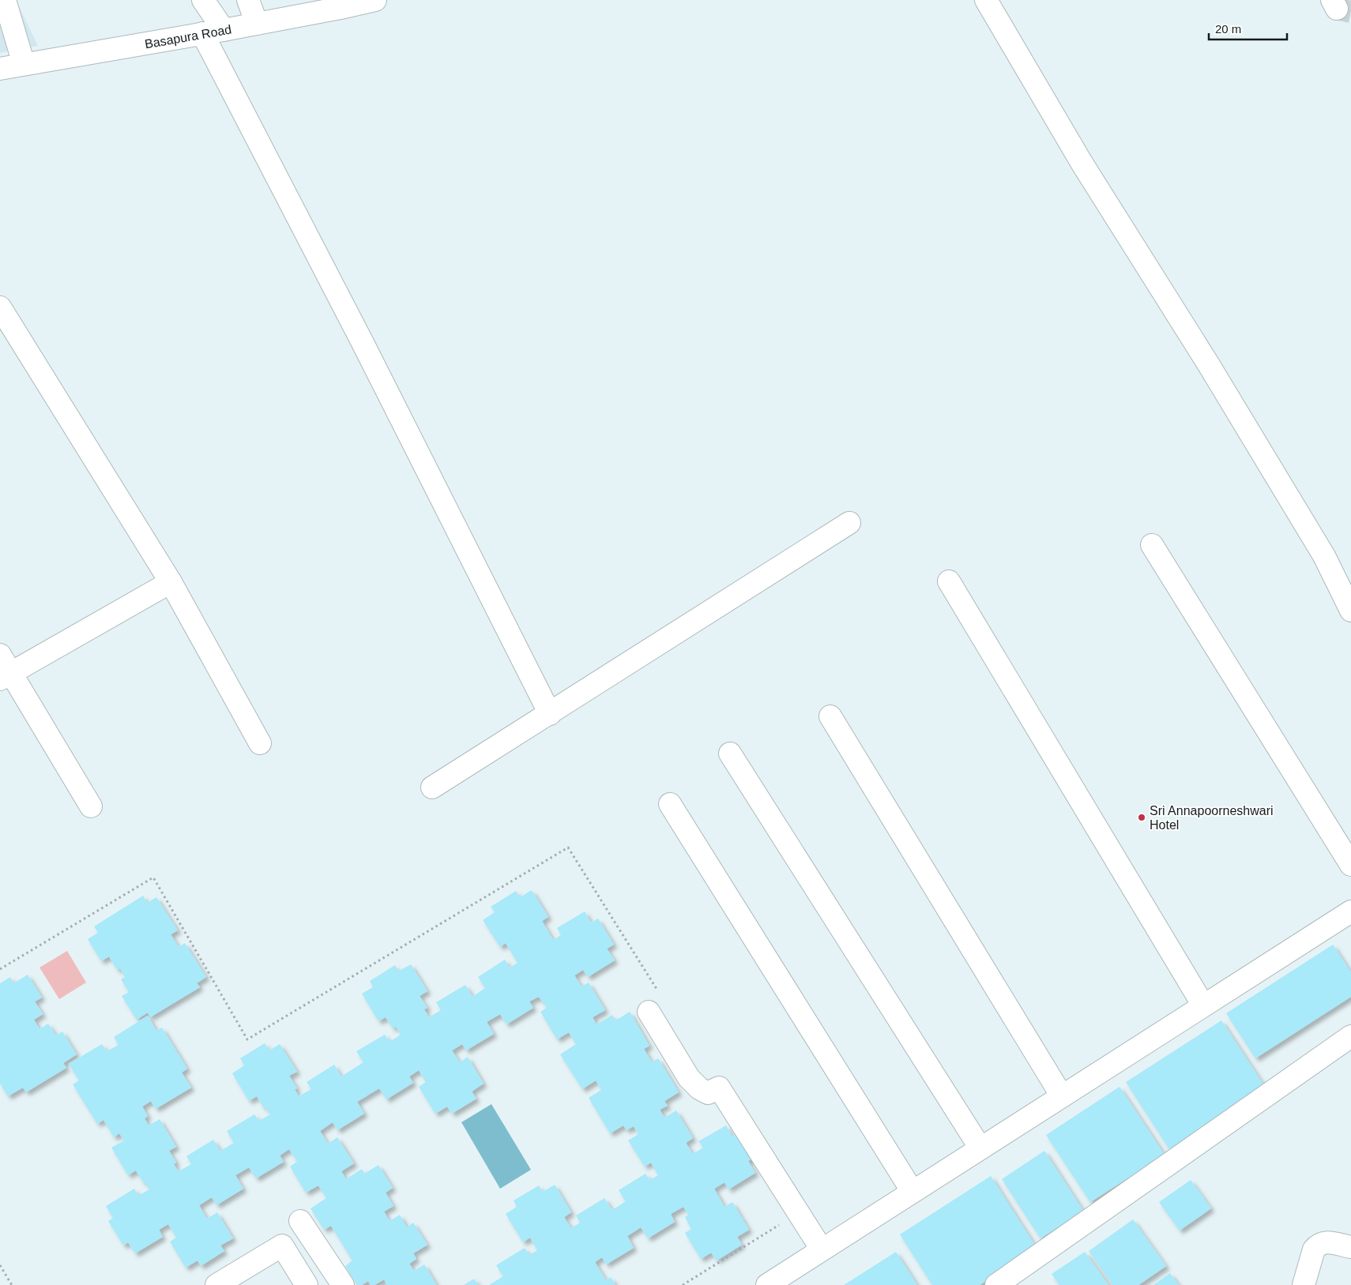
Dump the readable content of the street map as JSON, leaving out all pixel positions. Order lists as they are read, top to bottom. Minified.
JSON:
{"streets":{"street":["Basapura Road"]},"places":["Sri Annapoorneshwari Hotel"],"scale_bar":"20 m"}
